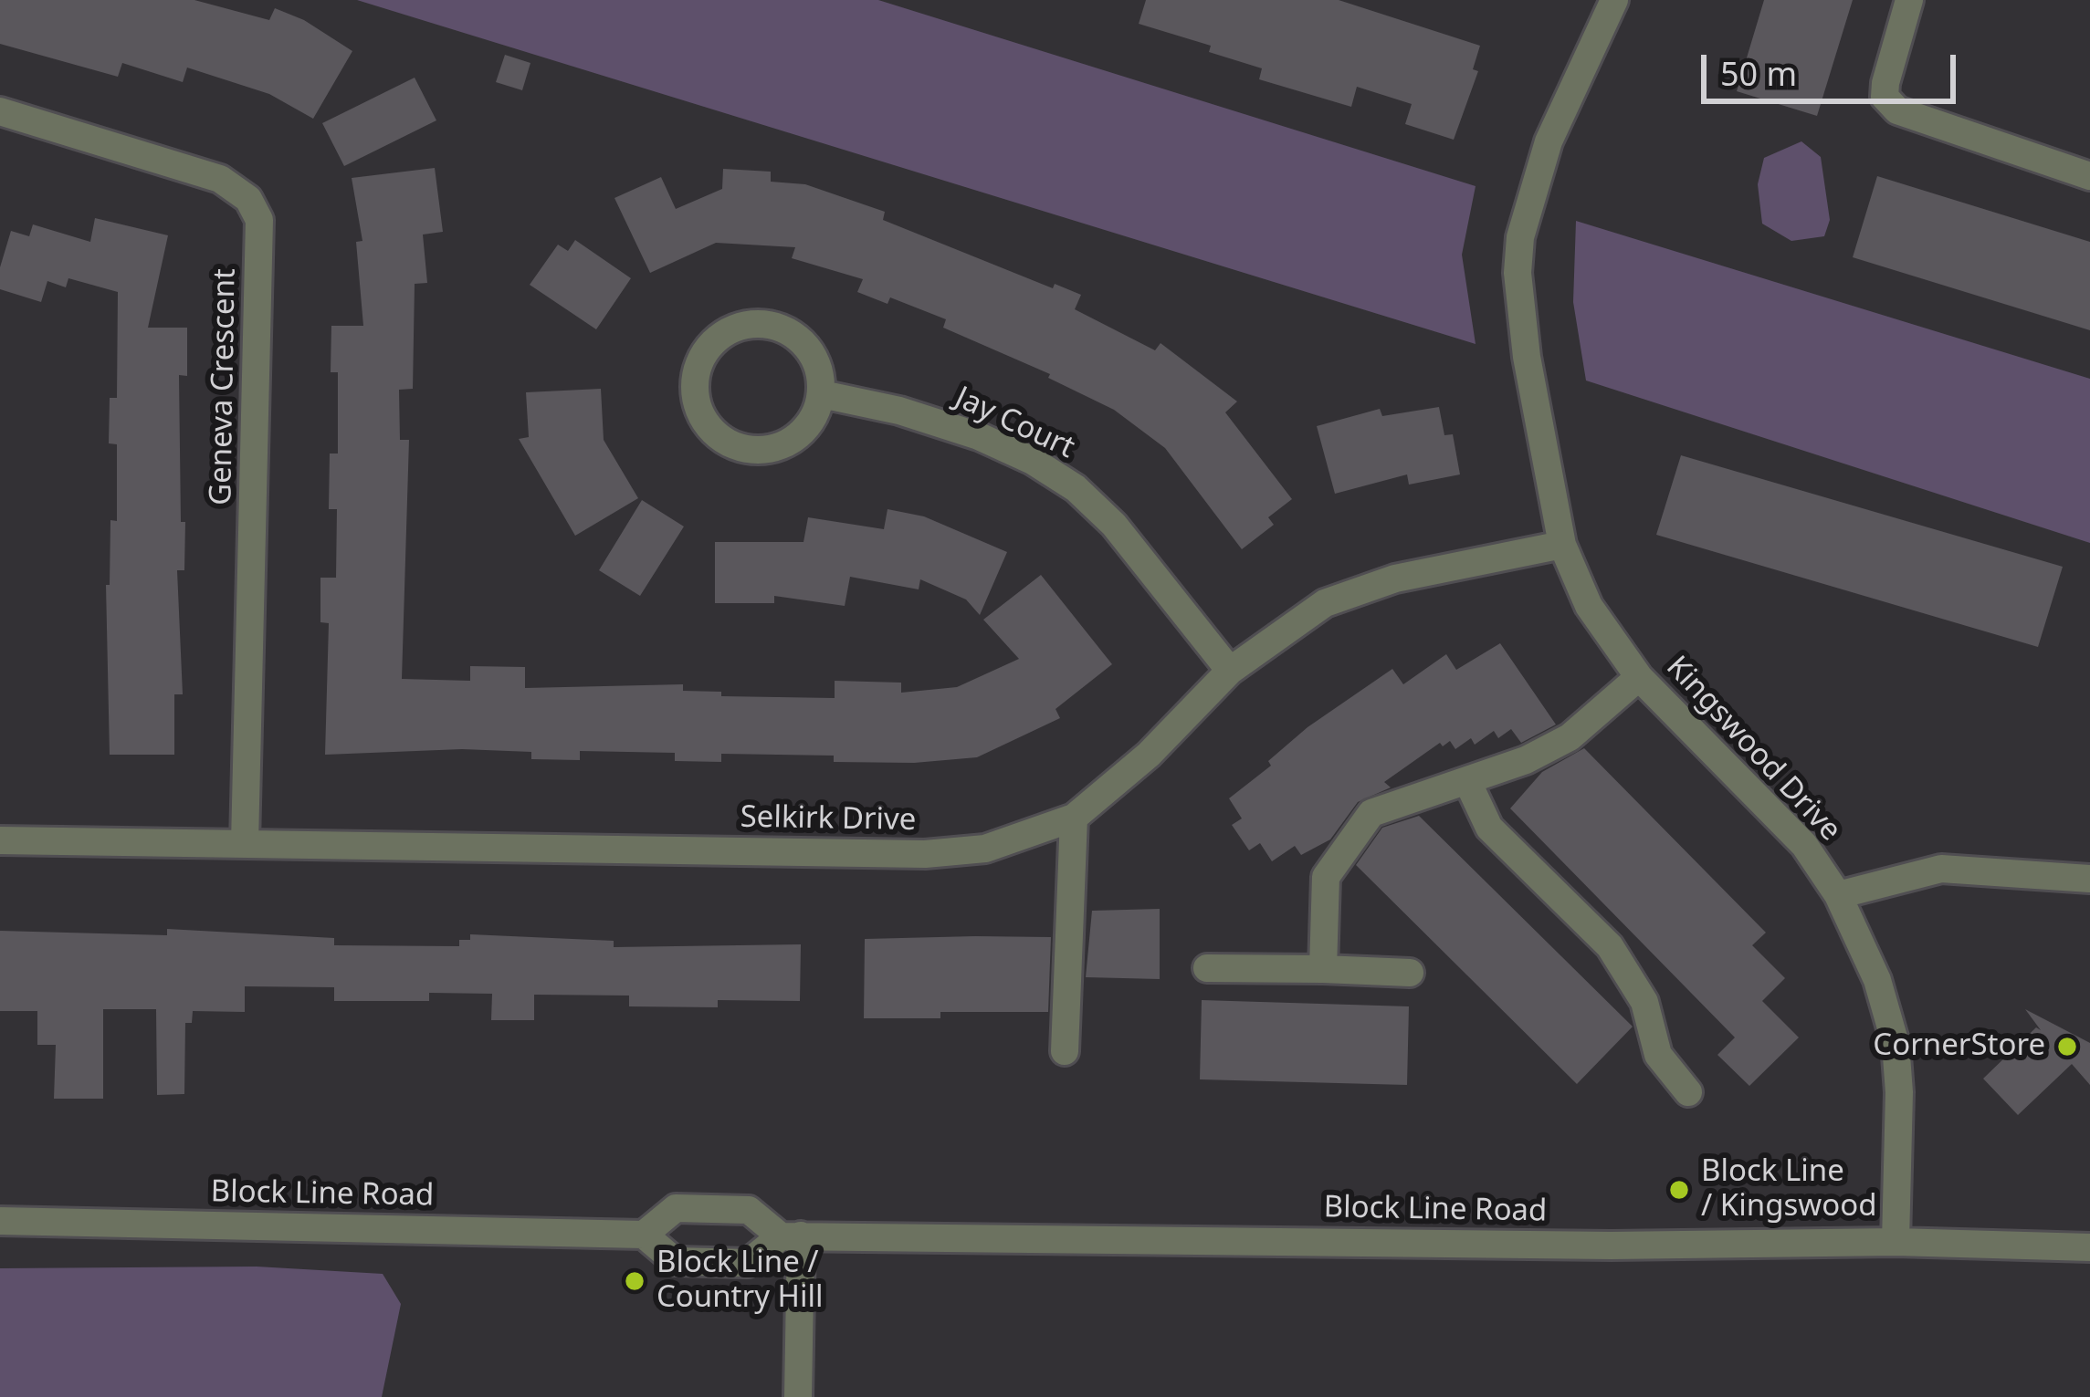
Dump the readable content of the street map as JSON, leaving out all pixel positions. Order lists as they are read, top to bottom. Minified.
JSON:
{"streets":{"street":["Geneva Crescent","Jay Court","Kingswood Drive","Selkirk Drive","Block Line Road"]},"crossings":[["Geneva Crescent","Selkirk Drive"],["Jay Court","Selkirk Drive"],["Kingswood Drive","Selkirk Drive"],["Kingswood Drive","Block Line Road"]],"places":["CornerStore","Block Line / Kingswood","Block Line / Country Hill"],"scale_bar":"50 m"}
